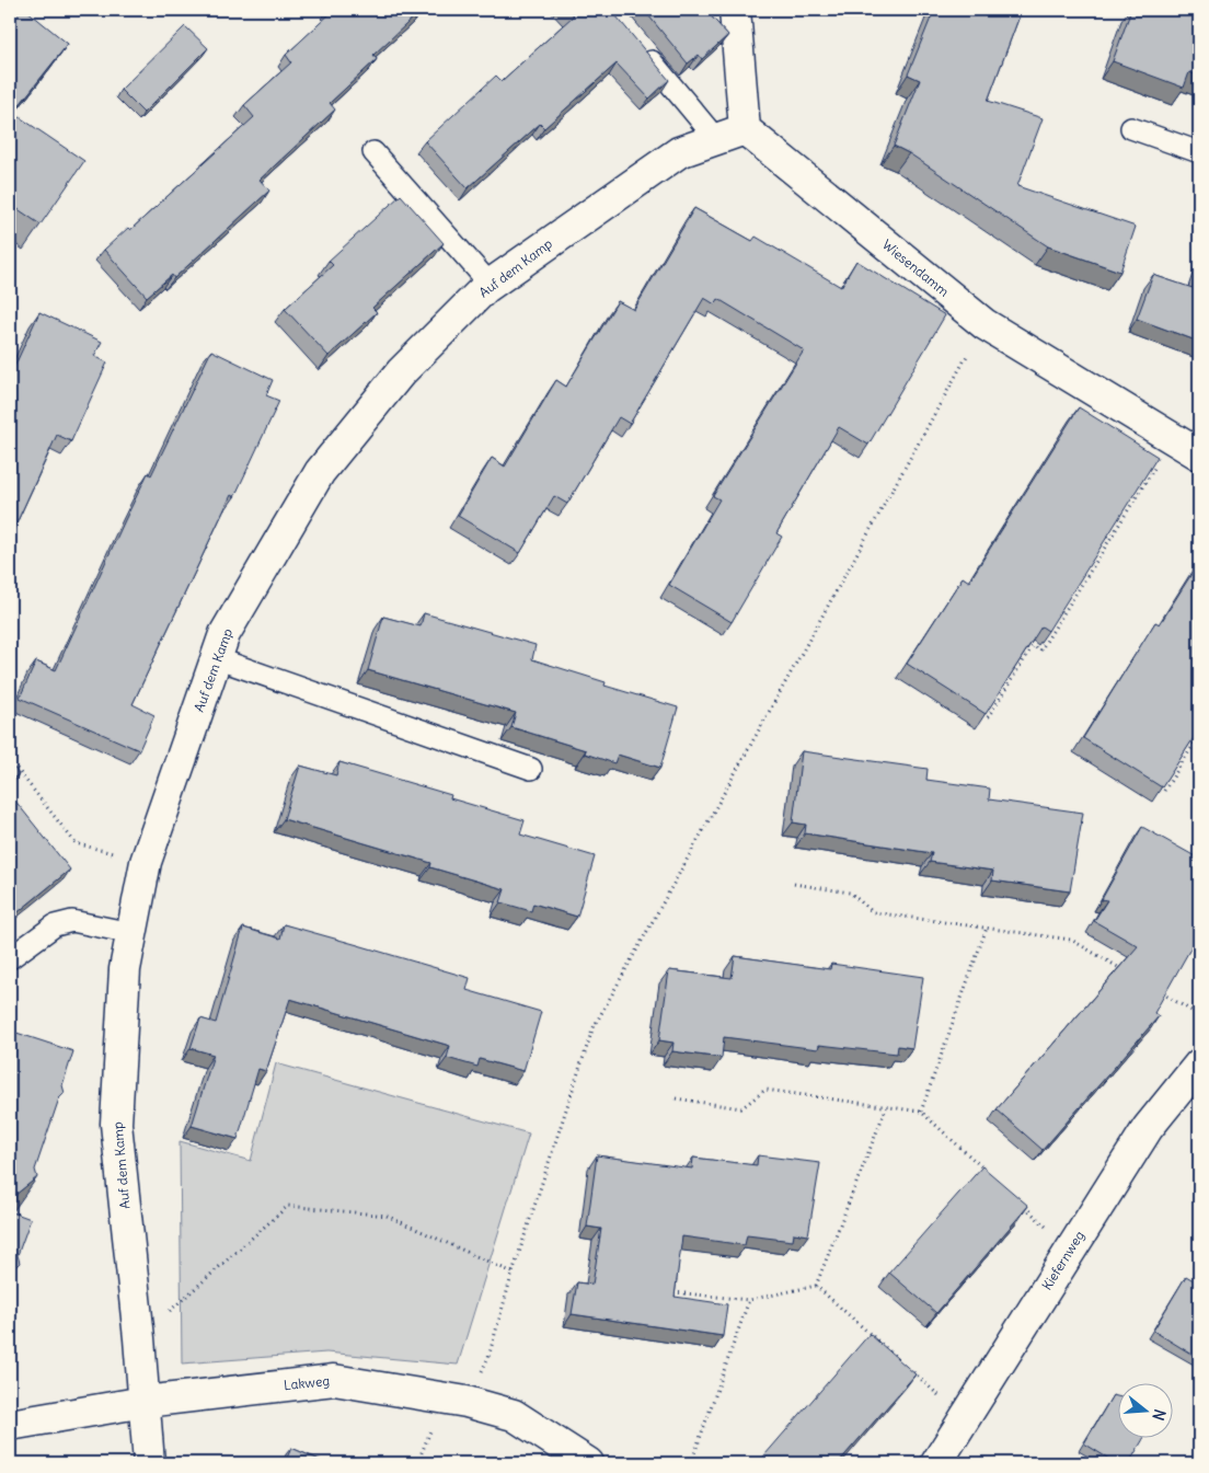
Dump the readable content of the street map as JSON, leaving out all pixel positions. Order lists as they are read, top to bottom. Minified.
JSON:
{"streets":{"street":["Auf dem Kamp","Wiesendamm","Kiefernweg","Lakweg"]},"crossings":[["Auf dem Kamp","Wiesendamm"],["Auf dem Kamp","Lakweg"]],"north":"right"}
